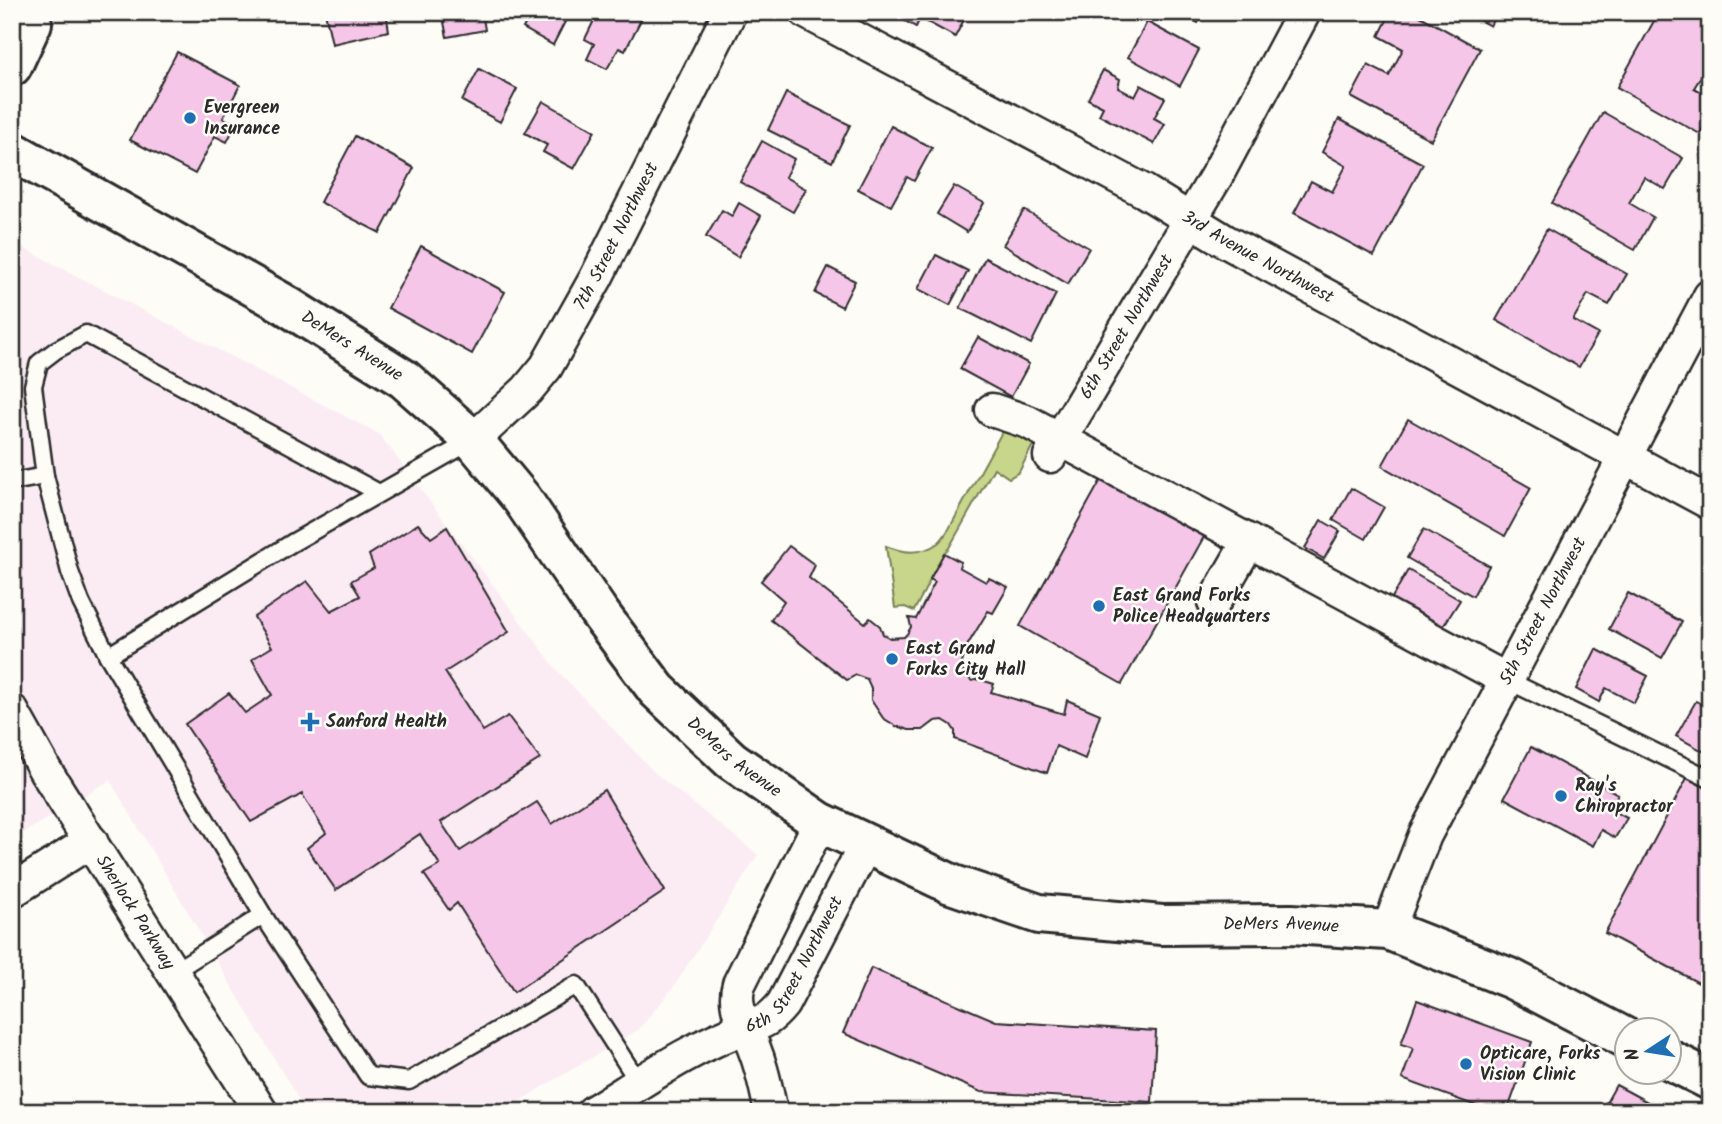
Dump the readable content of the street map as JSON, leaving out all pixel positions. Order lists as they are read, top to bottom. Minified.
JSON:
{"streets":{"main road":["DeMers Avenue"],"street":["7th Street Northwest","3rd Avenue Northwest","6th Street Northwest","5th Street Northwest","Sherlock Parkway"]},"crossings":[["7th Street Northwest","DeMers Avenue"],["3rd Avenue Northwest","6th Street Northwest"],["3rd Avenue Northwest","5th Street Northwest"],["6th Street Northwest","DeMers Avenue"],["DeMers Avenue","5th Street Northwest"]],"places":{"other":["Evergreen Insurance","East Grand Forks Police Headquarters","East Grand Forks City Hall","Ray's Chiropractor","Opticare, Forks Vision Clinic"],"health":["Sanford Health"]},"north":"left"}
